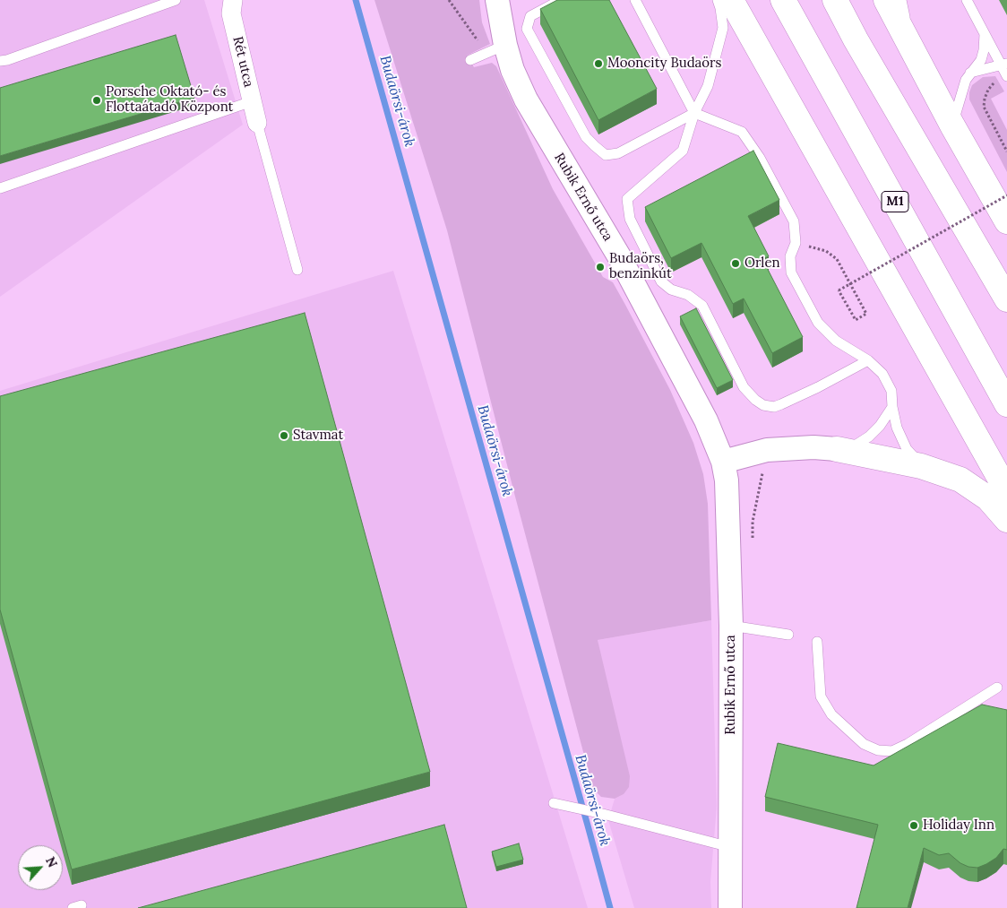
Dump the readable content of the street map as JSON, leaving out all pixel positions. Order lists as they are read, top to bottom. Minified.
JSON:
{"streets":{"highway":["M1"],"street":["Rét utca","Rubik Ernő utca"]},"water":["Budaörsi-árok"],"places":["Mooncity Budaörs","Porsche Oktató- és Flottaátadó Központ","Orlen","Budaörs, benzinkút","Stavmat","Holiday Inn"],"north":"top right"}
